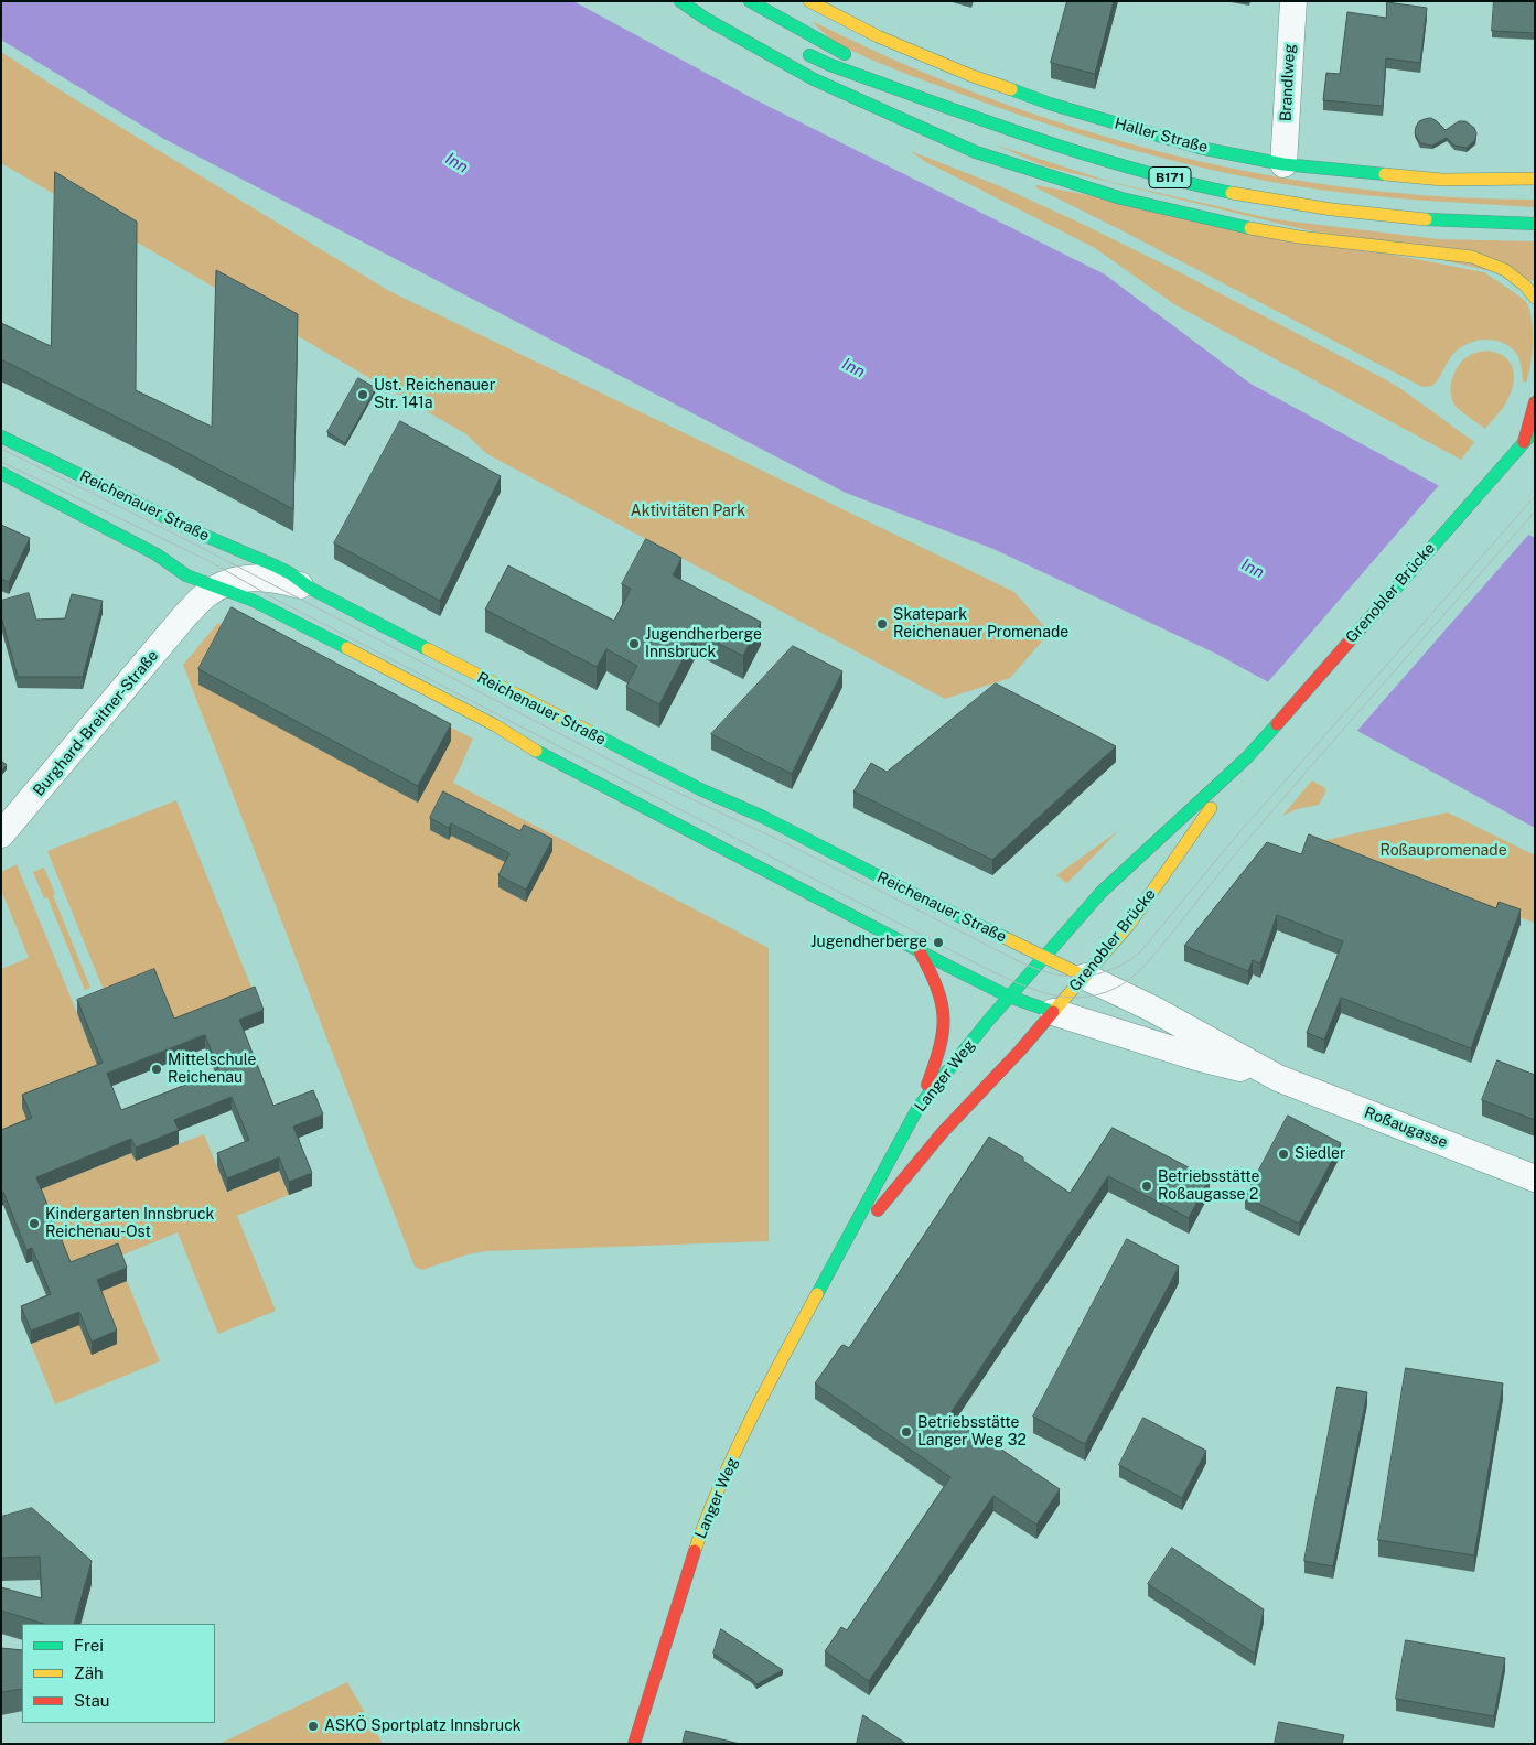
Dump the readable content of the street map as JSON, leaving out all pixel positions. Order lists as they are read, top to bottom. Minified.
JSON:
{"streets":{"main road":["Haller Straße","B171","Reichenauer Straße","Grenobler Brücke","Langer Weg"],"street":["Brandlweg","Burghard-Breitner-Straße","Roßaugasse"]},"crossings":[["Brandlweg","Haller Straße"],["Reichenauer Straße","Grenobler Brücke"],["Reichenauer Straße","Burghard-Breitner-Straße"],["Reichenauer Straße","Langer Weg"],["Reichenauer Straße","Roßaugasse"],["Grenobler Brücke","Langer Weg"],["Grenobler Brücke","Roßaugasse"],["Langer Weg","Roßaugasse"]],"water":["Inn"],"parks":["Aktivitäten Park","Roßaupromenade"],"places":["Ust. Reichenauer Str. 141a","Skatepark Reichenauer Promenade","Jugendherberge Innsbruck","Jugendherberge","Mittelschule Reichenau","Siedler","Betriebsstätte Roßaugasse 2","Kindergarten Innsbruck Reichenau-Ost","Betriebsstätte Langer Weg 32","ASKÖ Sportplatz Innsbruck"],"legend":["Frei","Zäh","Stau"]}
